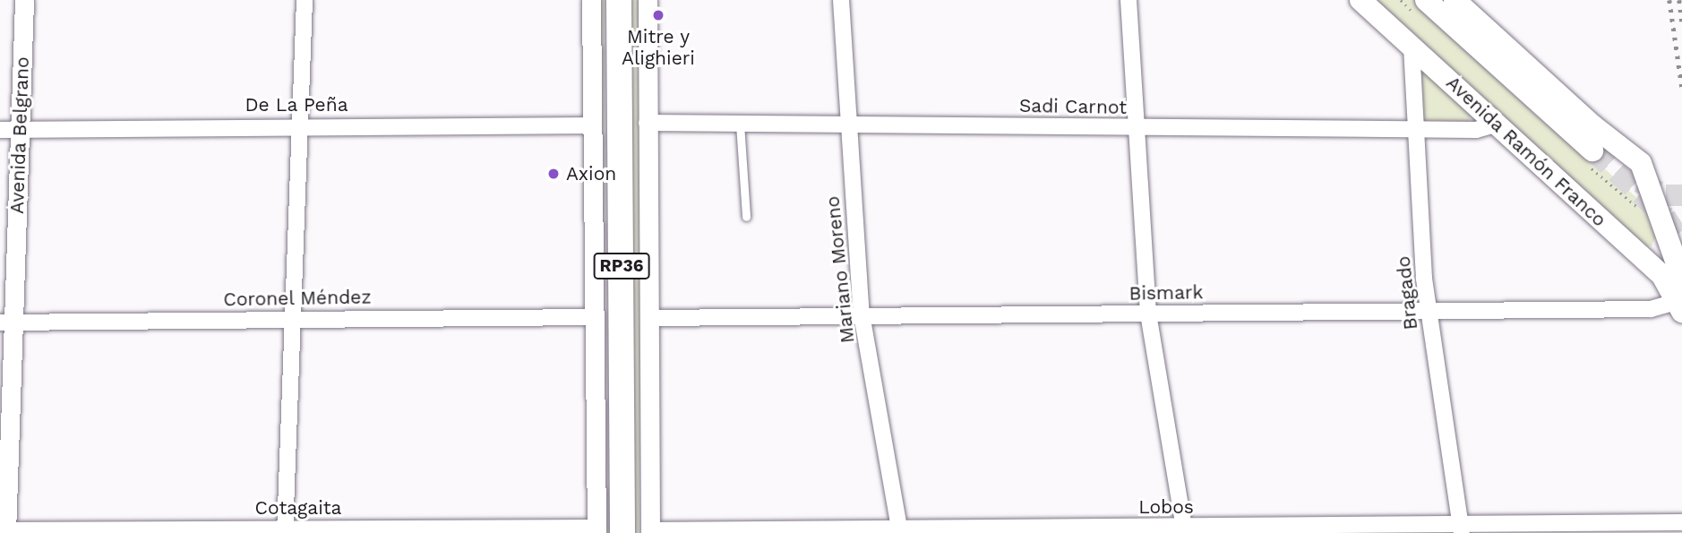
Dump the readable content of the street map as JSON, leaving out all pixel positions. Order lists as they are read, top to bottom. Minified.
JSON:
{"streets":{"main road":["Avenida Ramón Franco","RP36"],"street":["De La Peña","Sadi Carnot","Avenida Belgrano","Mariano Moreno","Bismark","Bragado","Coronel Méndez","Lobos","Cotagaita"]},"crossings":[["De La Peña","Avenida Belgrano"],["Sadi Carnot","Avenida Ramón Franco"],["Sadi Carnot","Mariano Moreno"],["Sadi Carnot","Bragado"],["Avenida Belgrano","Coronel Méndez"],["Avenida Belgrano","Cotagaita"],["Avenida Ramón Franco","Bismark"],["Avenida Ramón Franco","Bragado"],["Mariano Moreno","Bismark"],["Mariano Moreno","Lobos"],["Bismark","Bragado"],["Bragado","Lobos"]],"places":["Mitre y Alighieri","Axion"]}
